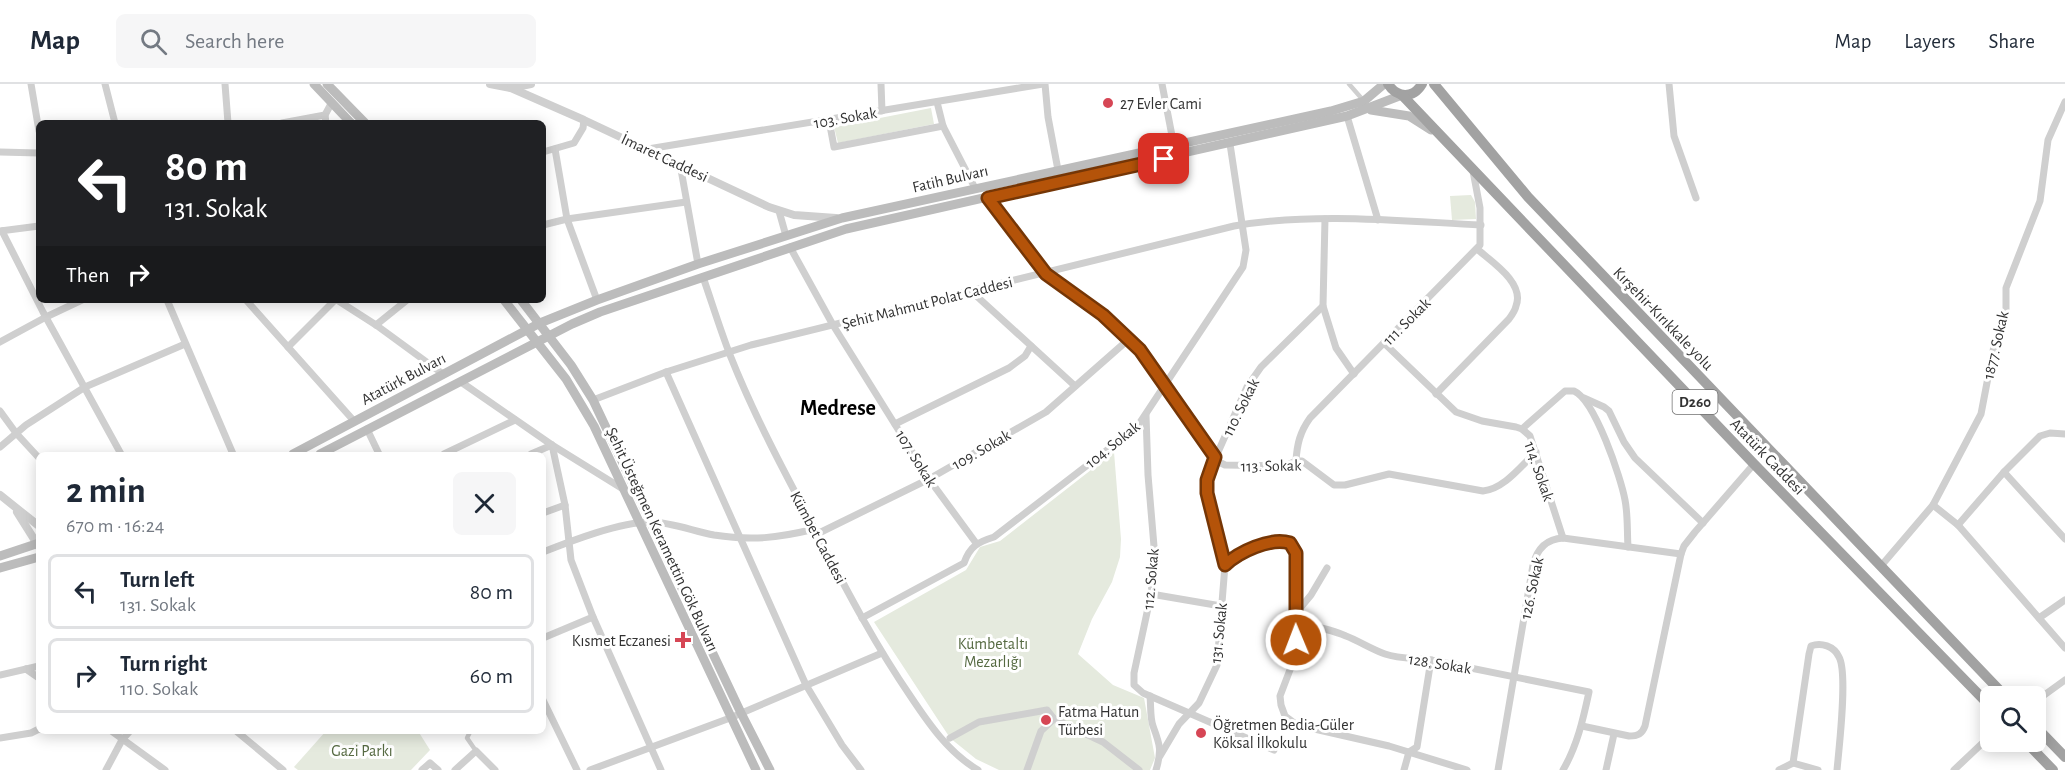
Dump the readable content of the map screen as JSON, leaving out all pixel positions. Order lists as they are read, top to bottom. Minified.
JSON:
{"streets":{"highway":["Kırşehir-Kırıkkale yolu","D260","Atatürk Caddesi"],"main road":["Fatih Bulvarı","Atatürk Bulvarı","Şehit Üsteğmen Keramettin Gök Bulvarı"],"street":["103. Sokak","İmaret Caddesi","Şehit Mahmut Polat Caddesi","111. Sokak","1877. Sokak","110. Sokak","104. Sokak","109. Sokak","107. Sokak","113. Sokak","114. Sokak","Kümbet Caddesi","112. Sokak","126. Sokak","131. Sokak","128. Sokak"]},"crossings":[["103. Sokak","İmaret Caddesi"],["İmaret Caddesi","Fatih Bulvarı"],["Fatih Bulvarı","Atatürk Bulvarı"],["Fatih Bulvarı","104. Sokak"],["Fatih Bulvarı","Atatürk Caddesi"],["Fatih Bulvarı","107. Sokak"],["Fatih Bulvarı","Kümbet Caddesi"],["Fatih Bulvarı","Şehit Üsteğmen Keramettin Gök Bulvarı"],["Şehit Mahmut Polat Caddesi","104. Sokak"],["Şehit Mahmut Polat Caddesi","107. Sokak"],["Şehit Mahmut Polat Caddesi","Kümbet Caddesi"],["Şehit Mahmut Polat Caddesi","Şehit Üsteğmen Keramettin Gök Bulvarı"],["Kırşehir-Kırıkkale yolu","1877. Sokak"],["111. Sokak","113. Sokak"],["111. Sokak","114. Sokak"],["Atatürk Bulvarı","Şehit Üsteğmen Keramettin Gök Bulvarı"],["110. Sokak","113. Sokak"],["110. Sokak","131. Sokak"],["104. Sokak","107. Sokak"],["104. Sokak","Kümbet Caddesi"],["104. Sokak","112. Sokak"],["109. Sokak","107. Sokak"],["109. Sokak","Kümbet Caddesi"],["109. Sokak","Şehit Üsteğmen Keramettin Gök Bulvarı"],["113. Sokak","114. Sokak"],["114. Sokak","126. Sokak"],["112. Sokak","131. Sokak"],["126. Sokak","128. Sokak"]],"districts":["Medrese"],"parks":["Kümbetaltı Mezarlığı","Gazi Parkı"],"places":{"other":["27 Evler Cami","Fatma Hatun Türbesi","Öğretmen Bedia-Güler Köksal İlkokulu"],"health":["Kısmet Eczanesi"]},"page":{"header":"Map","search":"Search here","nav":["Map","Layers","Share"],"turn":["80 m","131. Sokak"],"then":"Then","heading":["2 min","670 m · 16:24"],"list":[{"name":"Turn left","note":"131. Sokak","value":"80 m"},{"name":"Turn right","note":"110. Sokak","value":"60 m"}]}}
